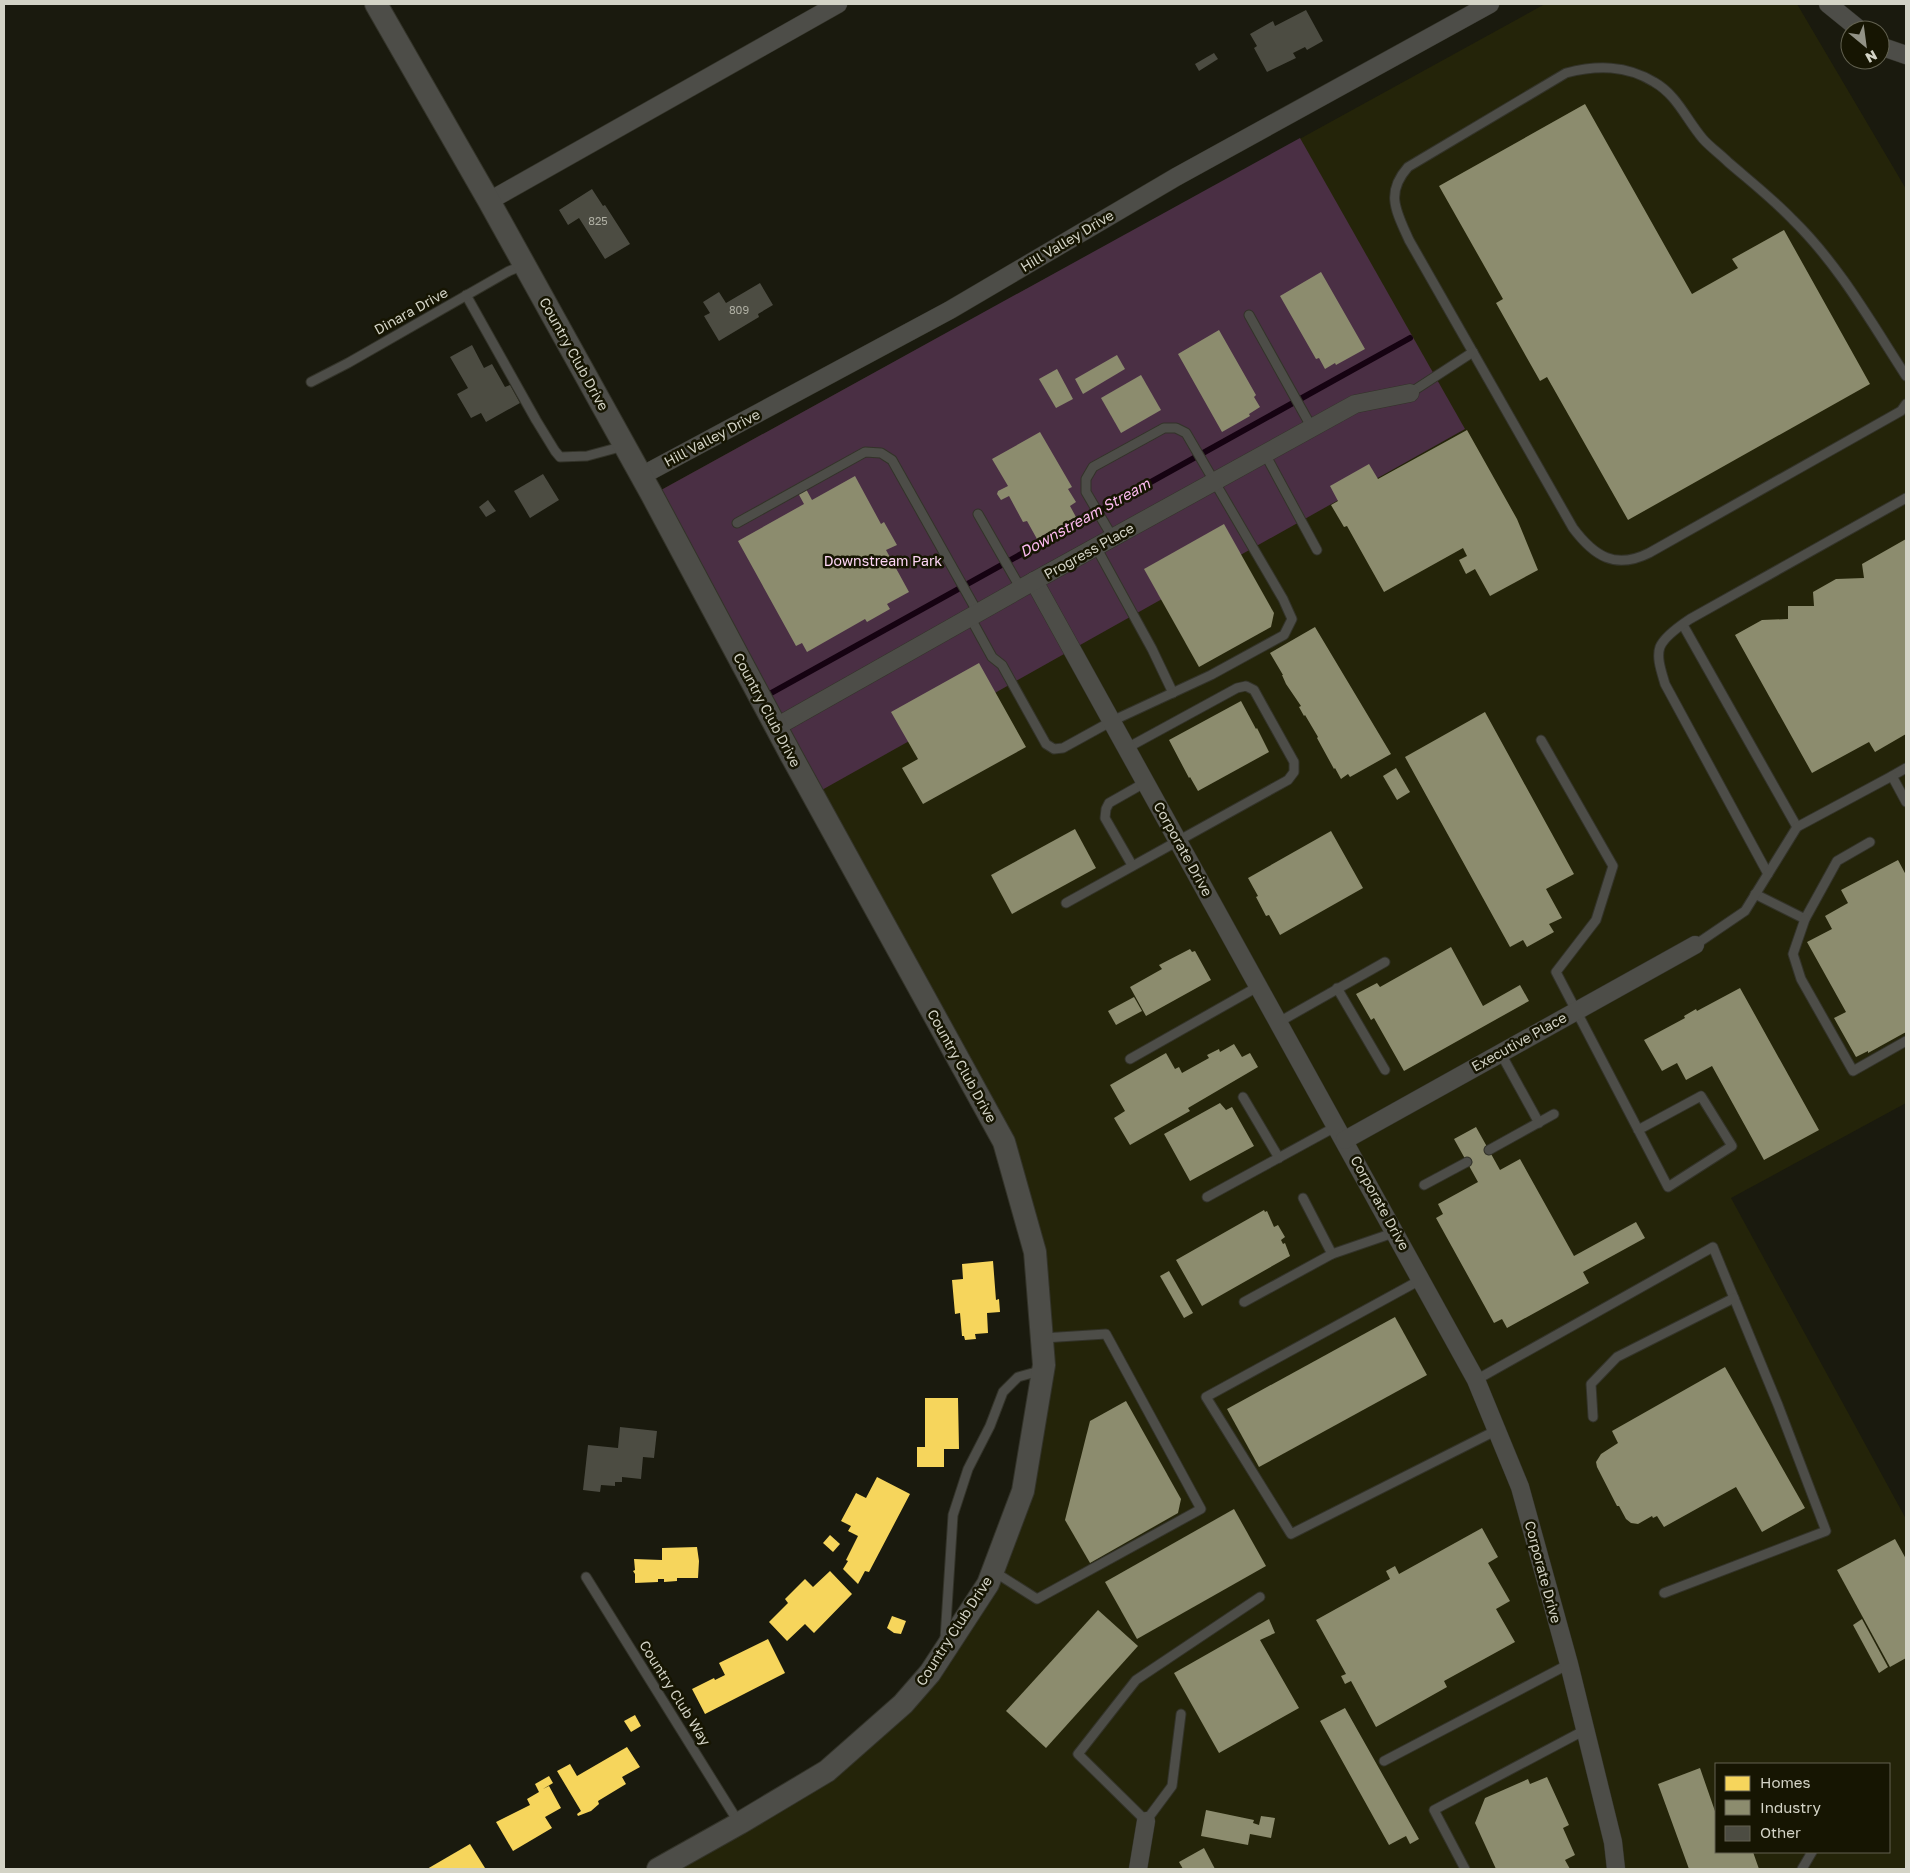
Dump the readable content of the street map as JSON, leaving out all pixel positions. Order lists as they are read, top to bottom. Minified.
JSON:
{"streets":{"street":["Hill Valley Drive","Country Club Drive","Progress Place","Corporate Drive","Executive Place"],"lane":["Dinara Drive","Country Club Way"]},"crossings":[["Hill Valley Drive","Country Club Drive"],["Dinara Drive","Country Club Drive"],["Country Club Drive","Progress Place"],["Country Club Drive","Country Club Way"],["Progress Place","Corporate Drive"],["Corporate Drive","Executive Place"]],"water":["Downstream Stream"],"parks":["Downstream Park"],"house_numbers":["825","809"],"legend":["Homes","Industry","Other"],"north":"bottom right"}
